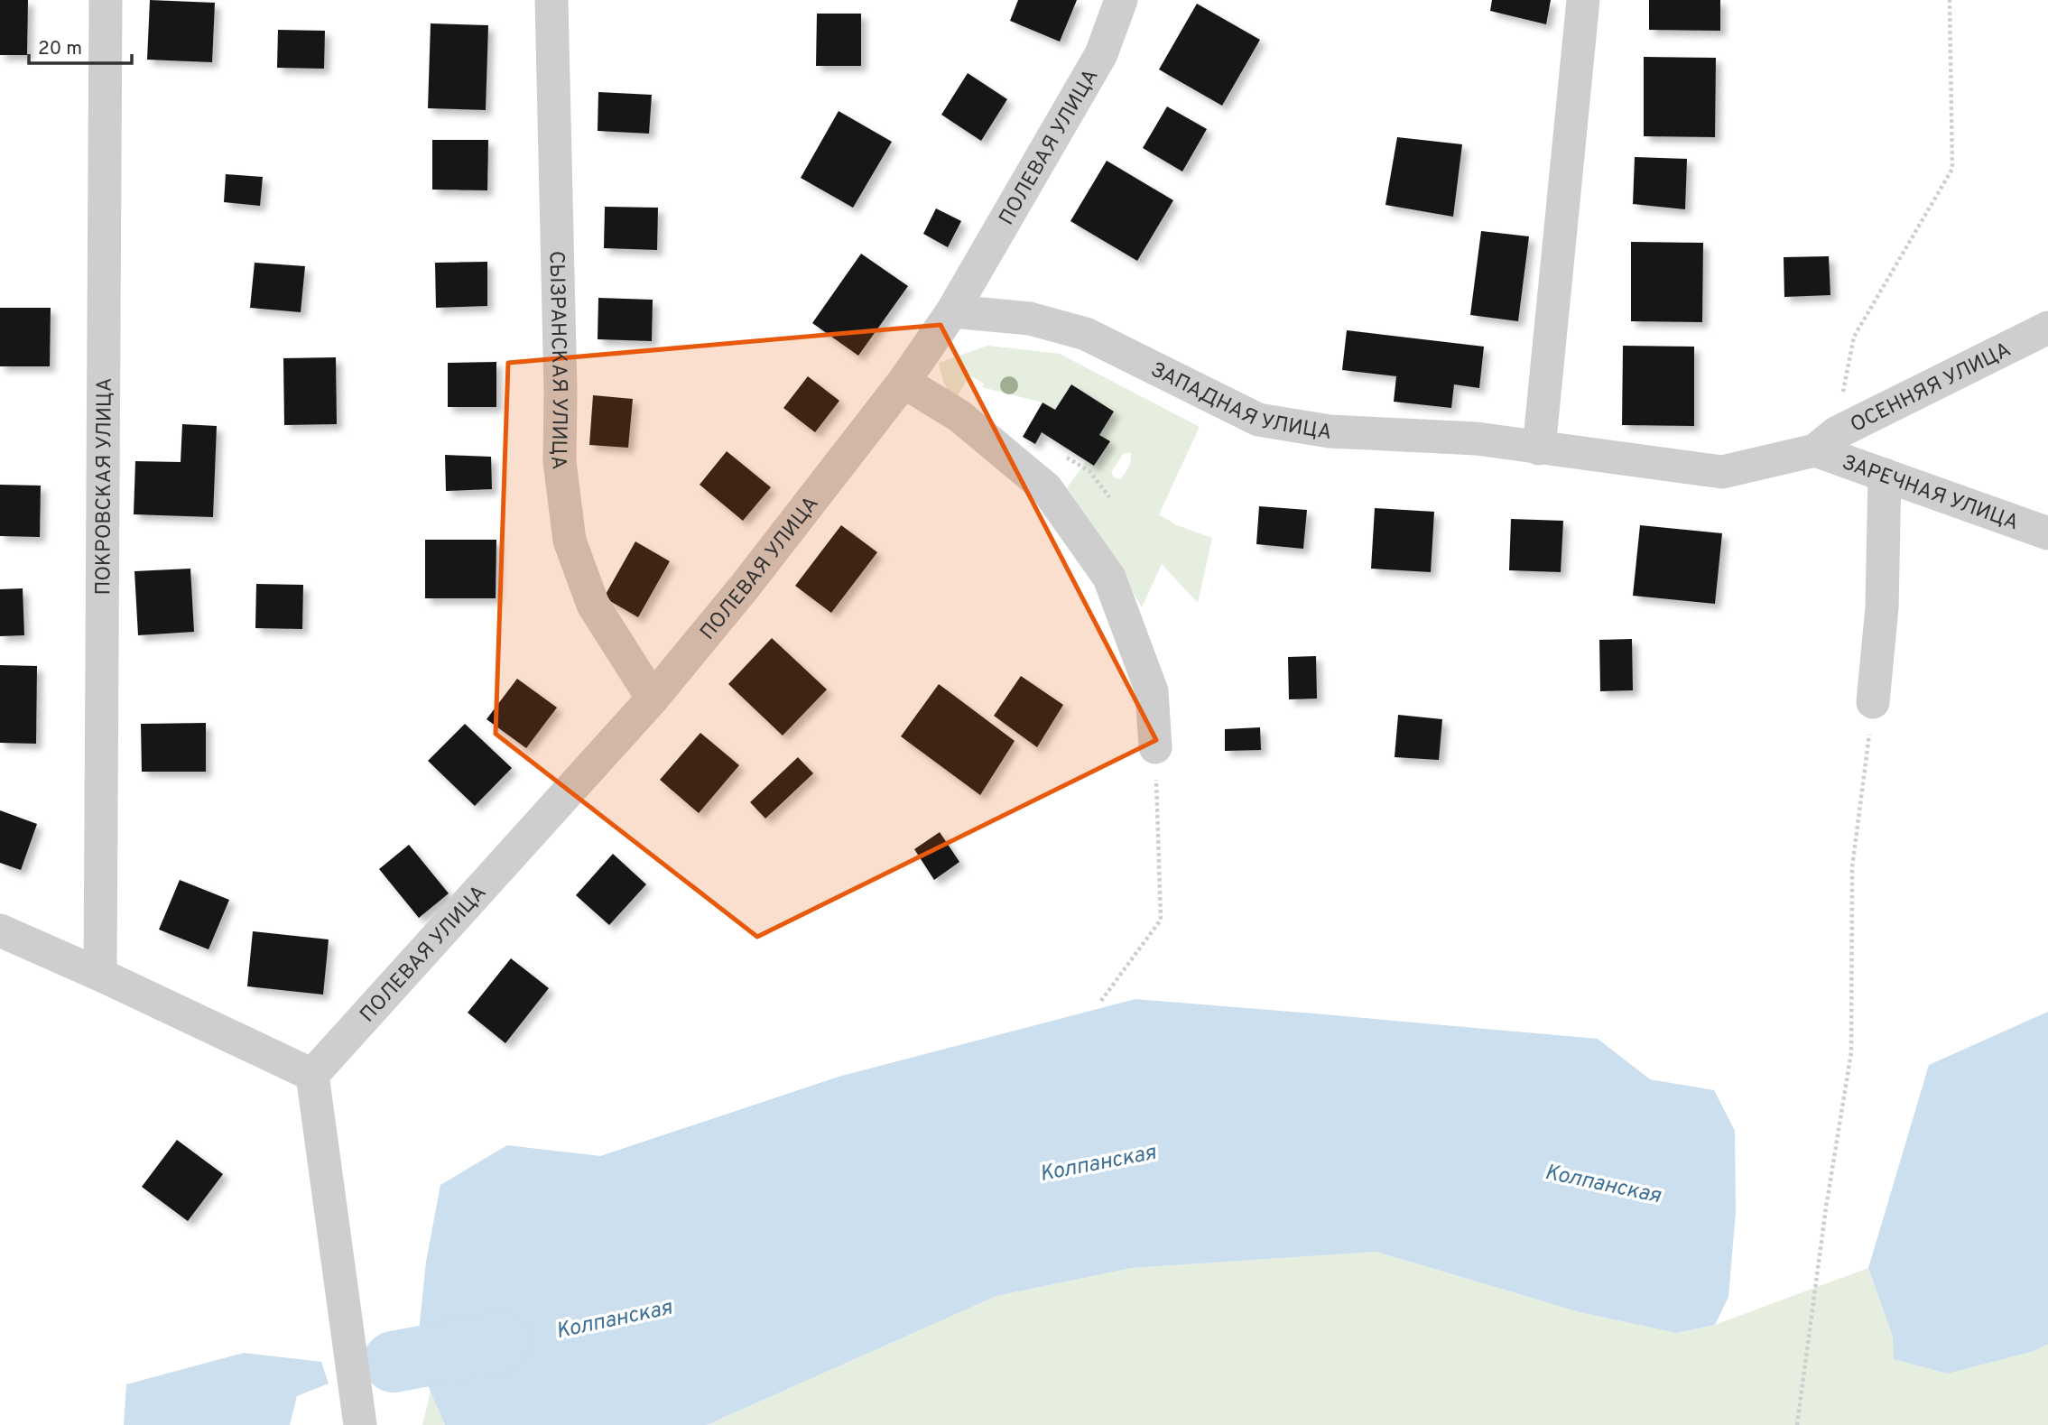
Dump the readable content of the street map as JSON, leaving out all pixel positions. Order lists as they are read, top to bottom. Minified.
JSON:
{"streets":{"street":["ПОЛЕВАЯ УЛИЦА","СЫЗРАНСКАЯ УЛИЦА","ОСЕННЯЯ УЛИЦА","ЗАПАДНАЯ УЛИЦА","ПОКРОВСКАЯ УЛИЦА","ЗАРЕЧНАЯ УЛИЦА"]},"crossings":[["ПОЛЕВАЯ УЛИЦА","СЫЗРАНСКАЯ УЛИЦА"],["ПОЛЕВАЯ УЛИЦА","ЗАПАДНАЯ УЛИЦА"],["ОСЕННЯЯ УЛИЦА","ЗАПАДНАЯ УЛИЦА"],["ОСЕННЯЯ УЛИЦА","ЗАРЕЧНАЯ УЛИЦА"],["ЗАПАДНАЯ УЛИЦА","ЗАРЕЧНАЯ УЛИЦА"]],"water":["Колпанская"],"scale_bar":"20 m"}
